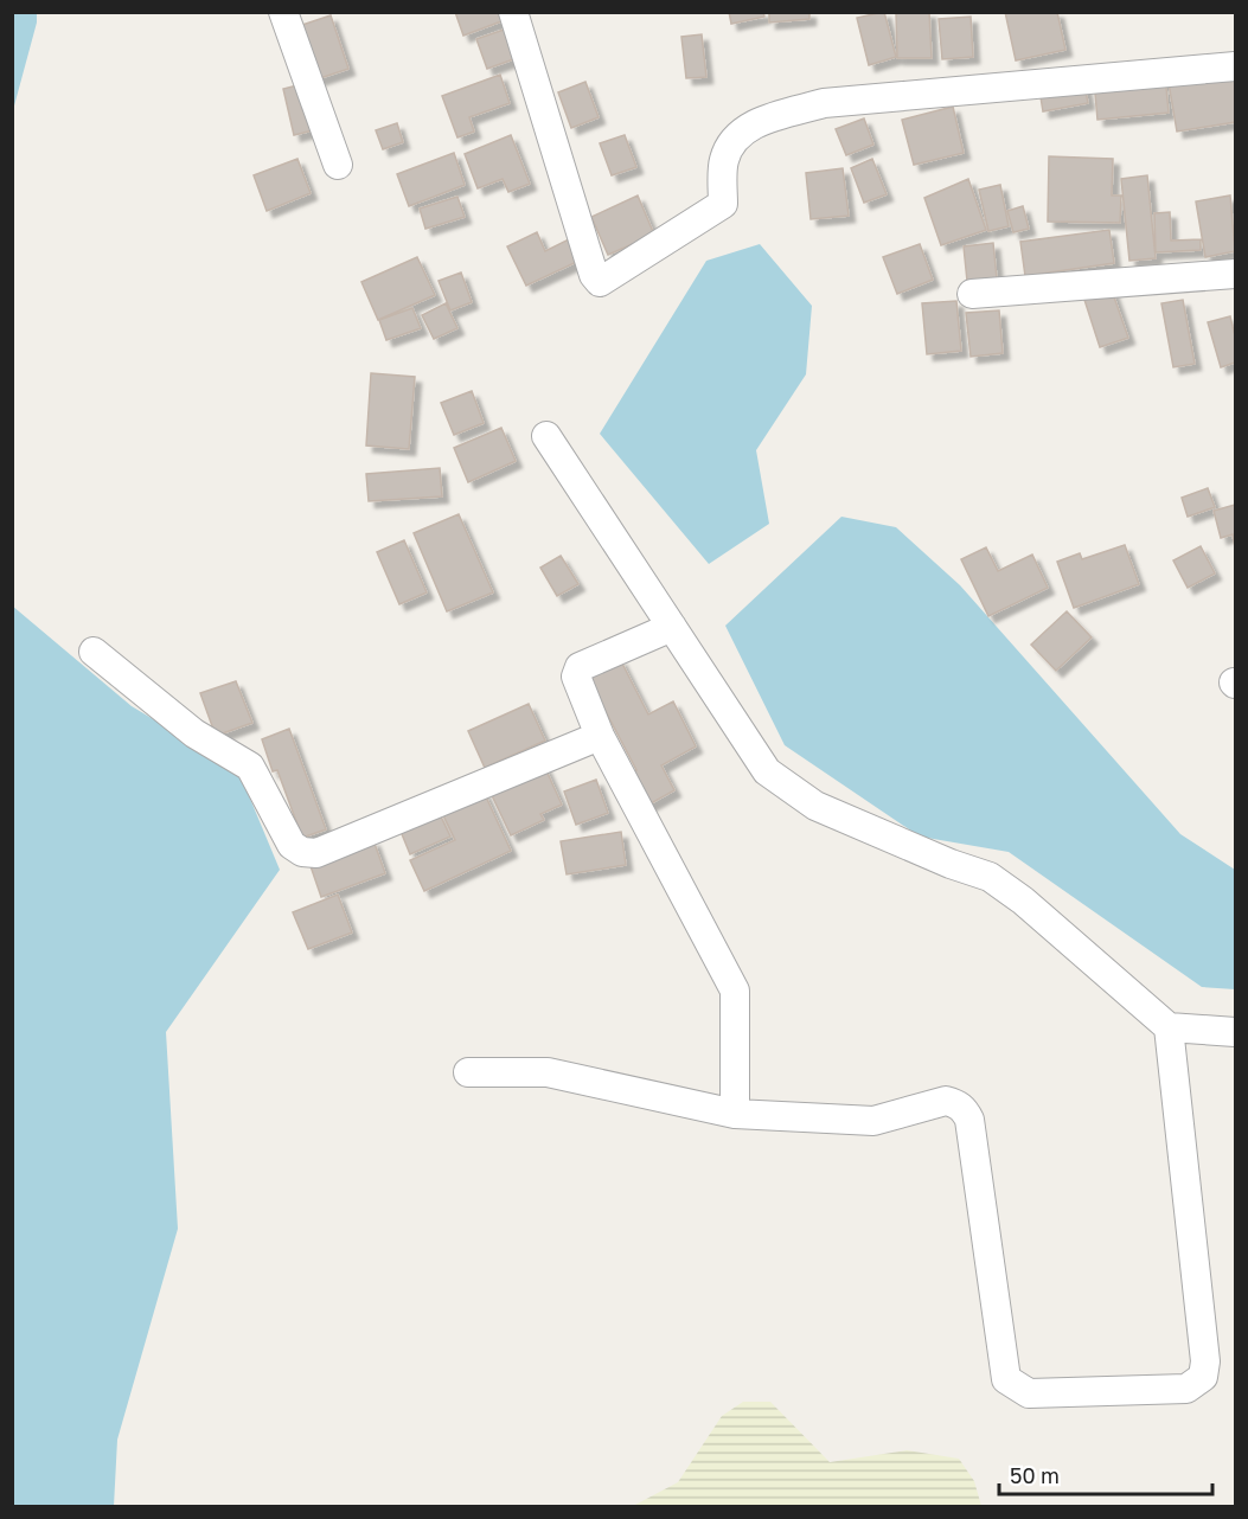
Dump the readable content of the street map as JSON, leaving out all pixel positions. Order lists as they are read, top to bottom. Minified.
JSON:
{"scale_bar":"50 m"}
